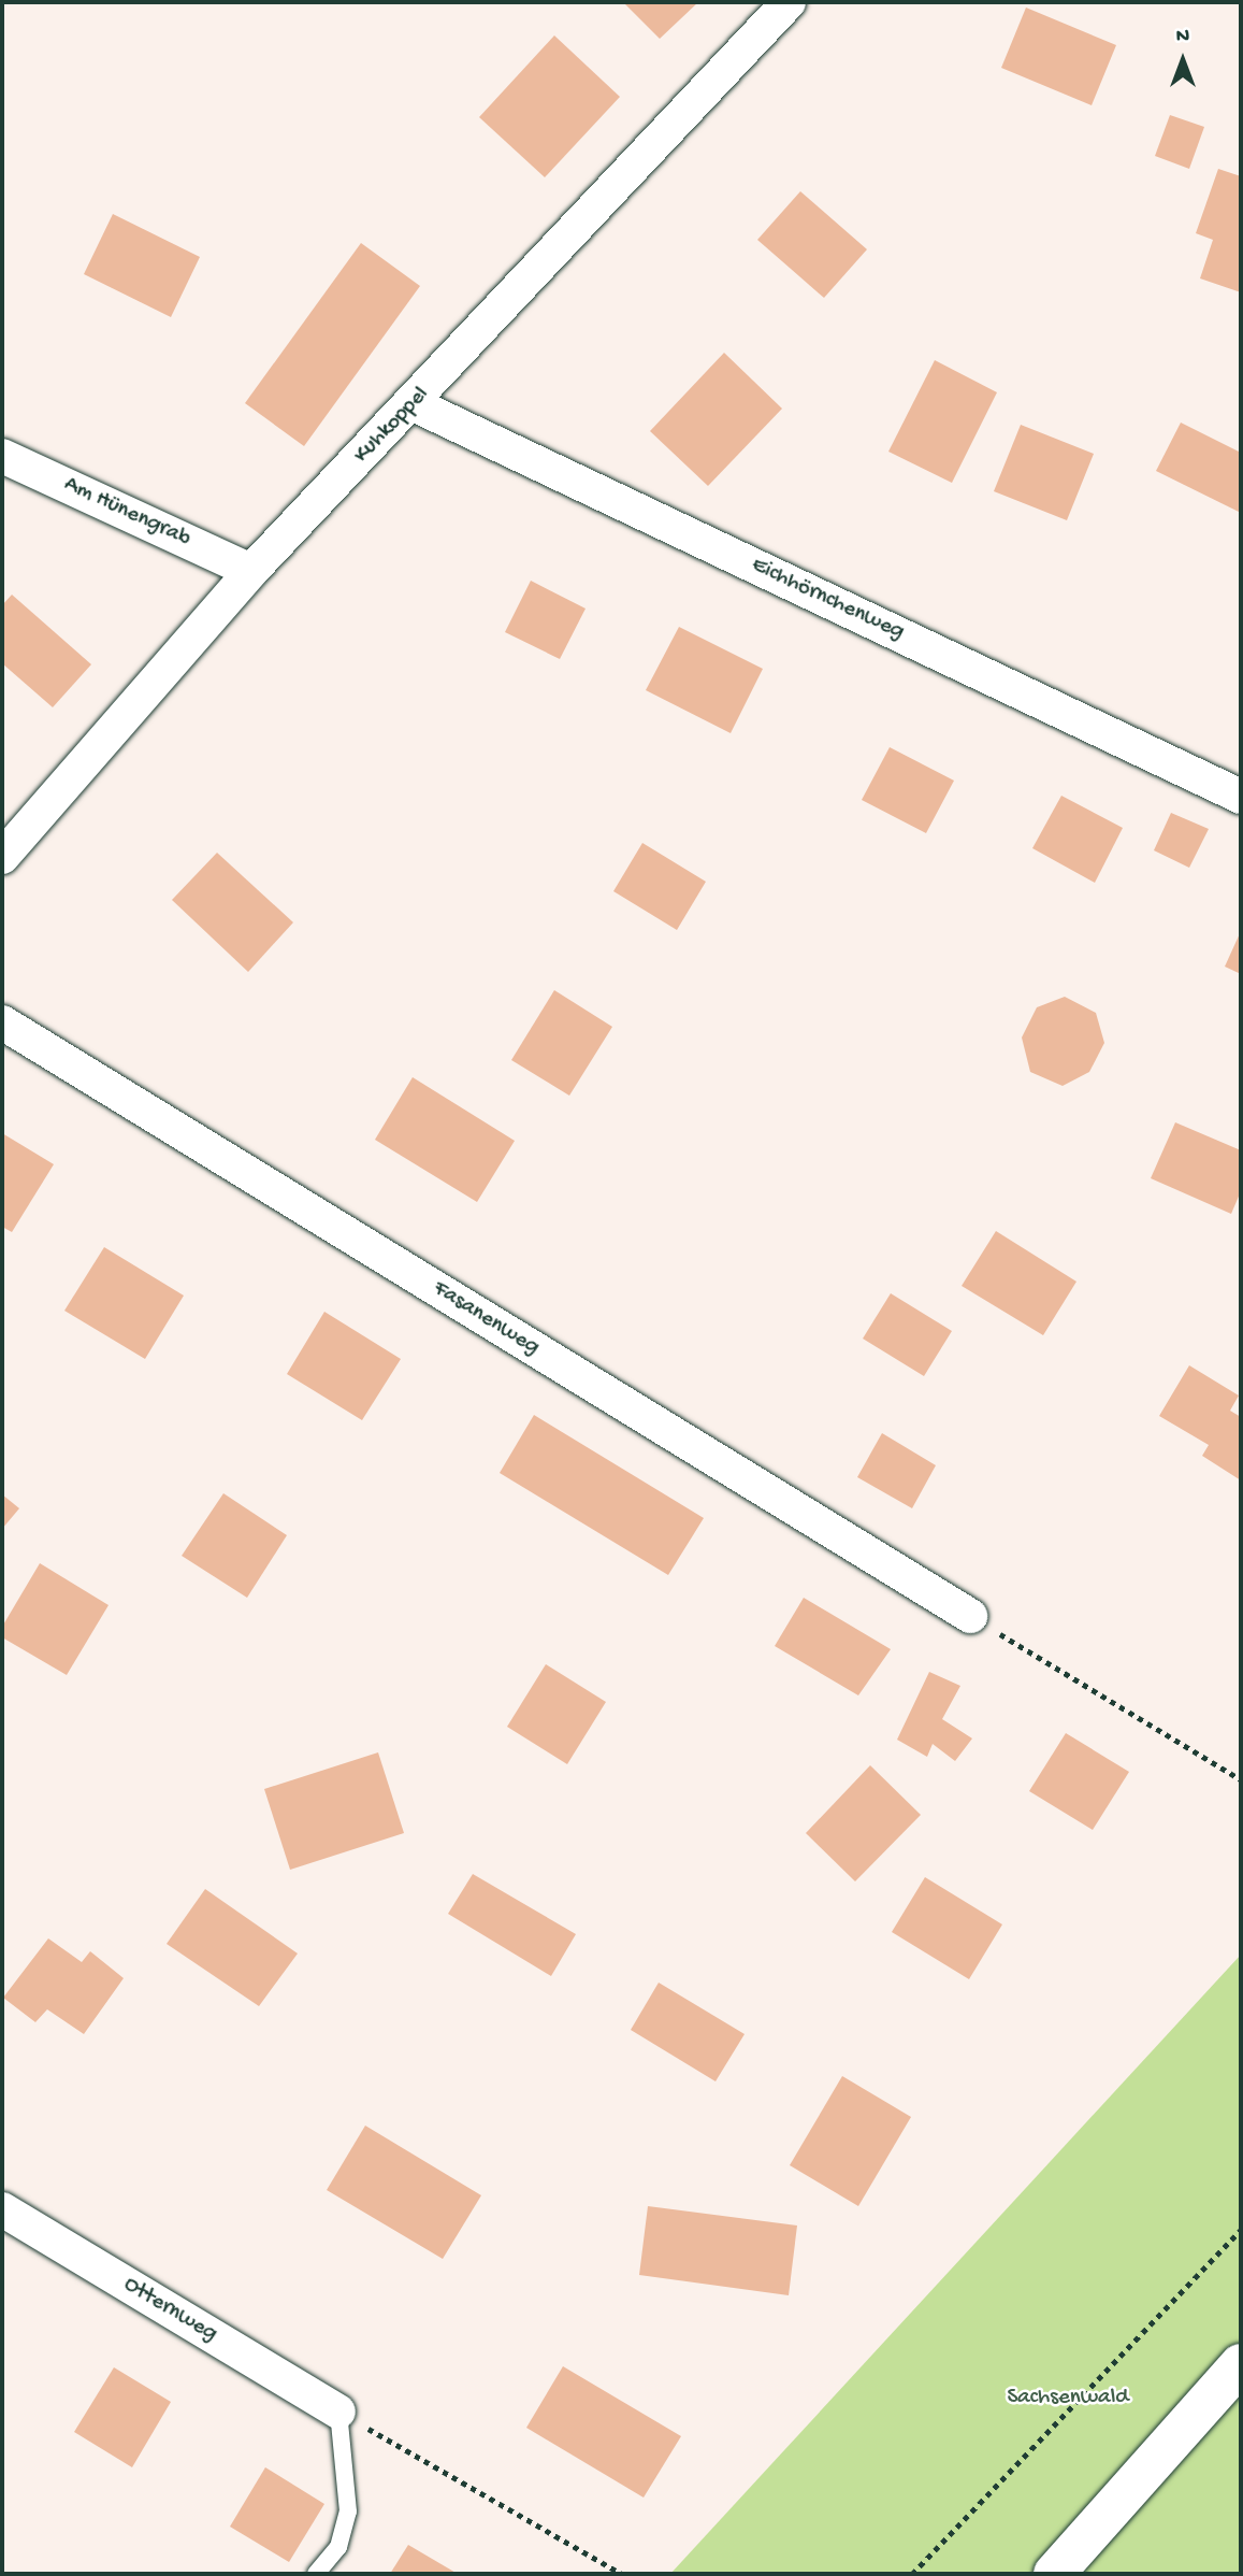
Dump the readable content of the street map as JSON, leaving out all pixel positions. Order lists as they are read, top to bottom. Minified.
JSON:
{"streets":{"street":["Kuhkoppel","Am Hünengrab","Eichhörnchenweg","Fasanenweg","Otternweg"]},"crossings":[["Kuhkoppel","Am Hünengrab"],["Kuhkoppel","Eichhörnchenweg"]],"parks":["Sachsenwald"],"north":"top"}
